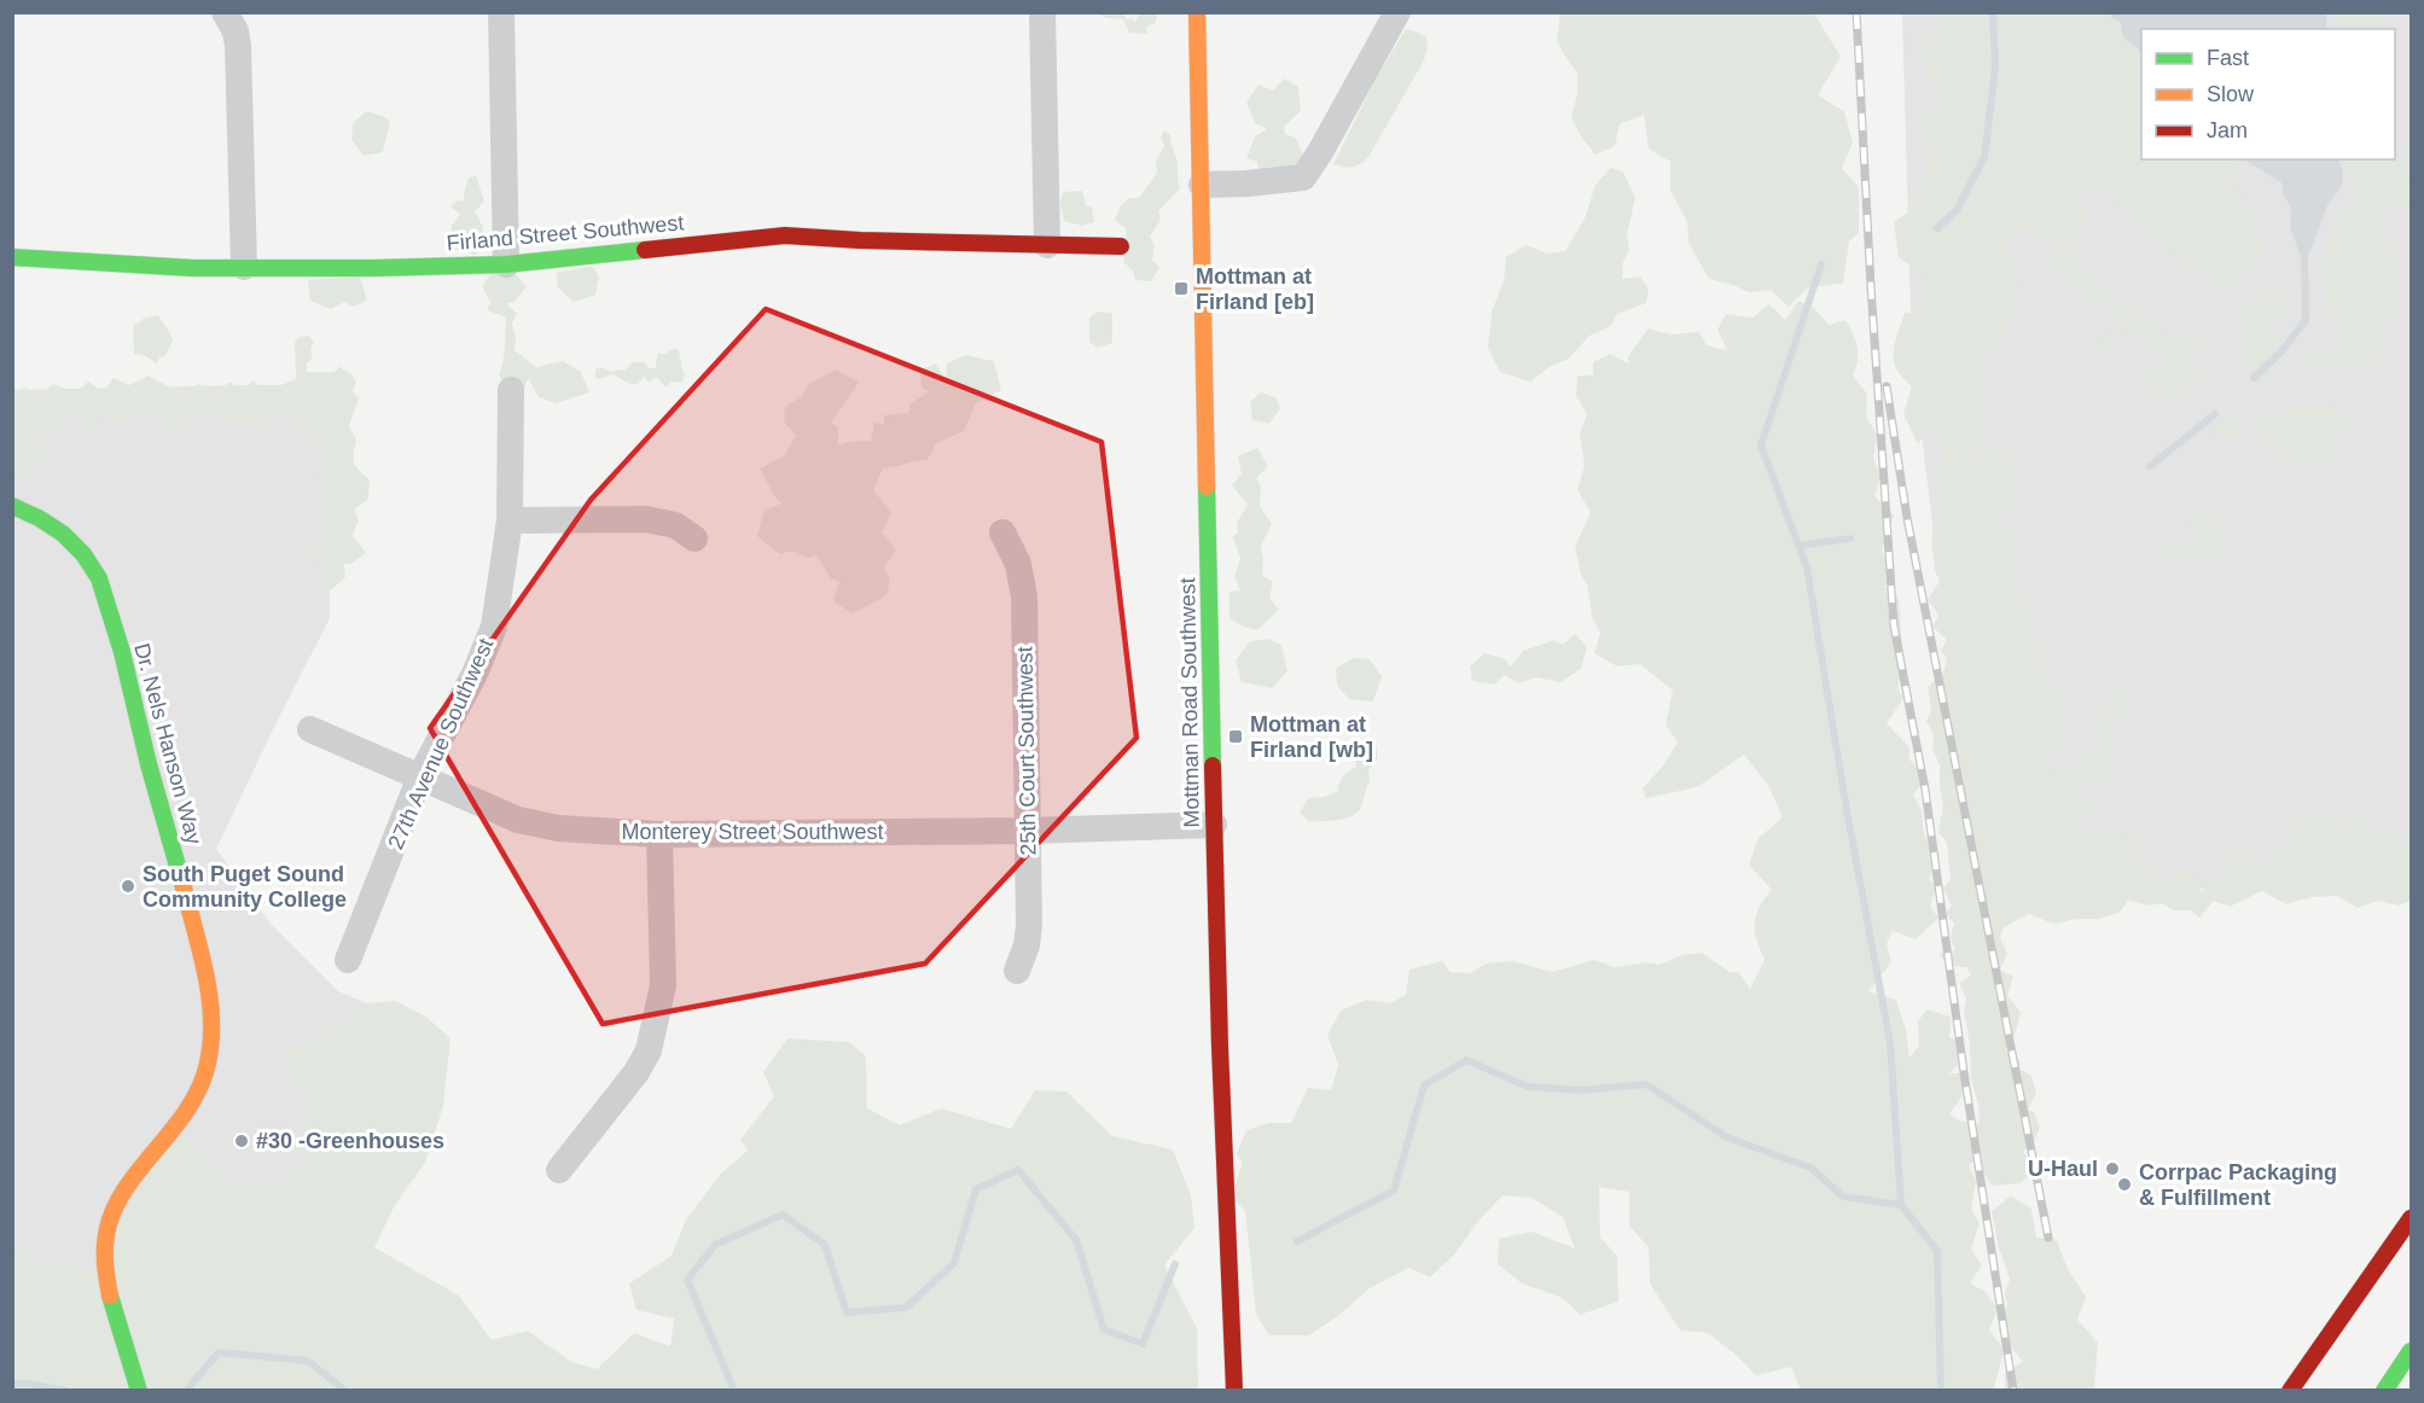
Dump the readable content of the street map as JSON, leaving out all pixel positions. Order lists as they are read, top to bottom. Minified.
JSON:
{"streets":{"main road":["Firland Street Southwest","Mottman Road Southwest","Dr. Nels Hanson Way"],"street":["27th Avenue Southwest","25th Court Southwest","Monterey Street Southwest"]},"crossings":[["Mottman Road Southwest","Monterey Street Southwest"],["27th Avenue Southwest","Monterey Street Southwest"],["25th Court Southwest","Monterey Street Southwest"]],"places":{"transit":["Mottman at Firland [eb]","Mottman at Firland [wb]"],"other":["South Puget Sound Community College","#30 -Greenhouses","U-Haul","Corrpac Packaging & Fulfillment"]},"legend":["Fast","Slow","Jam"]}
